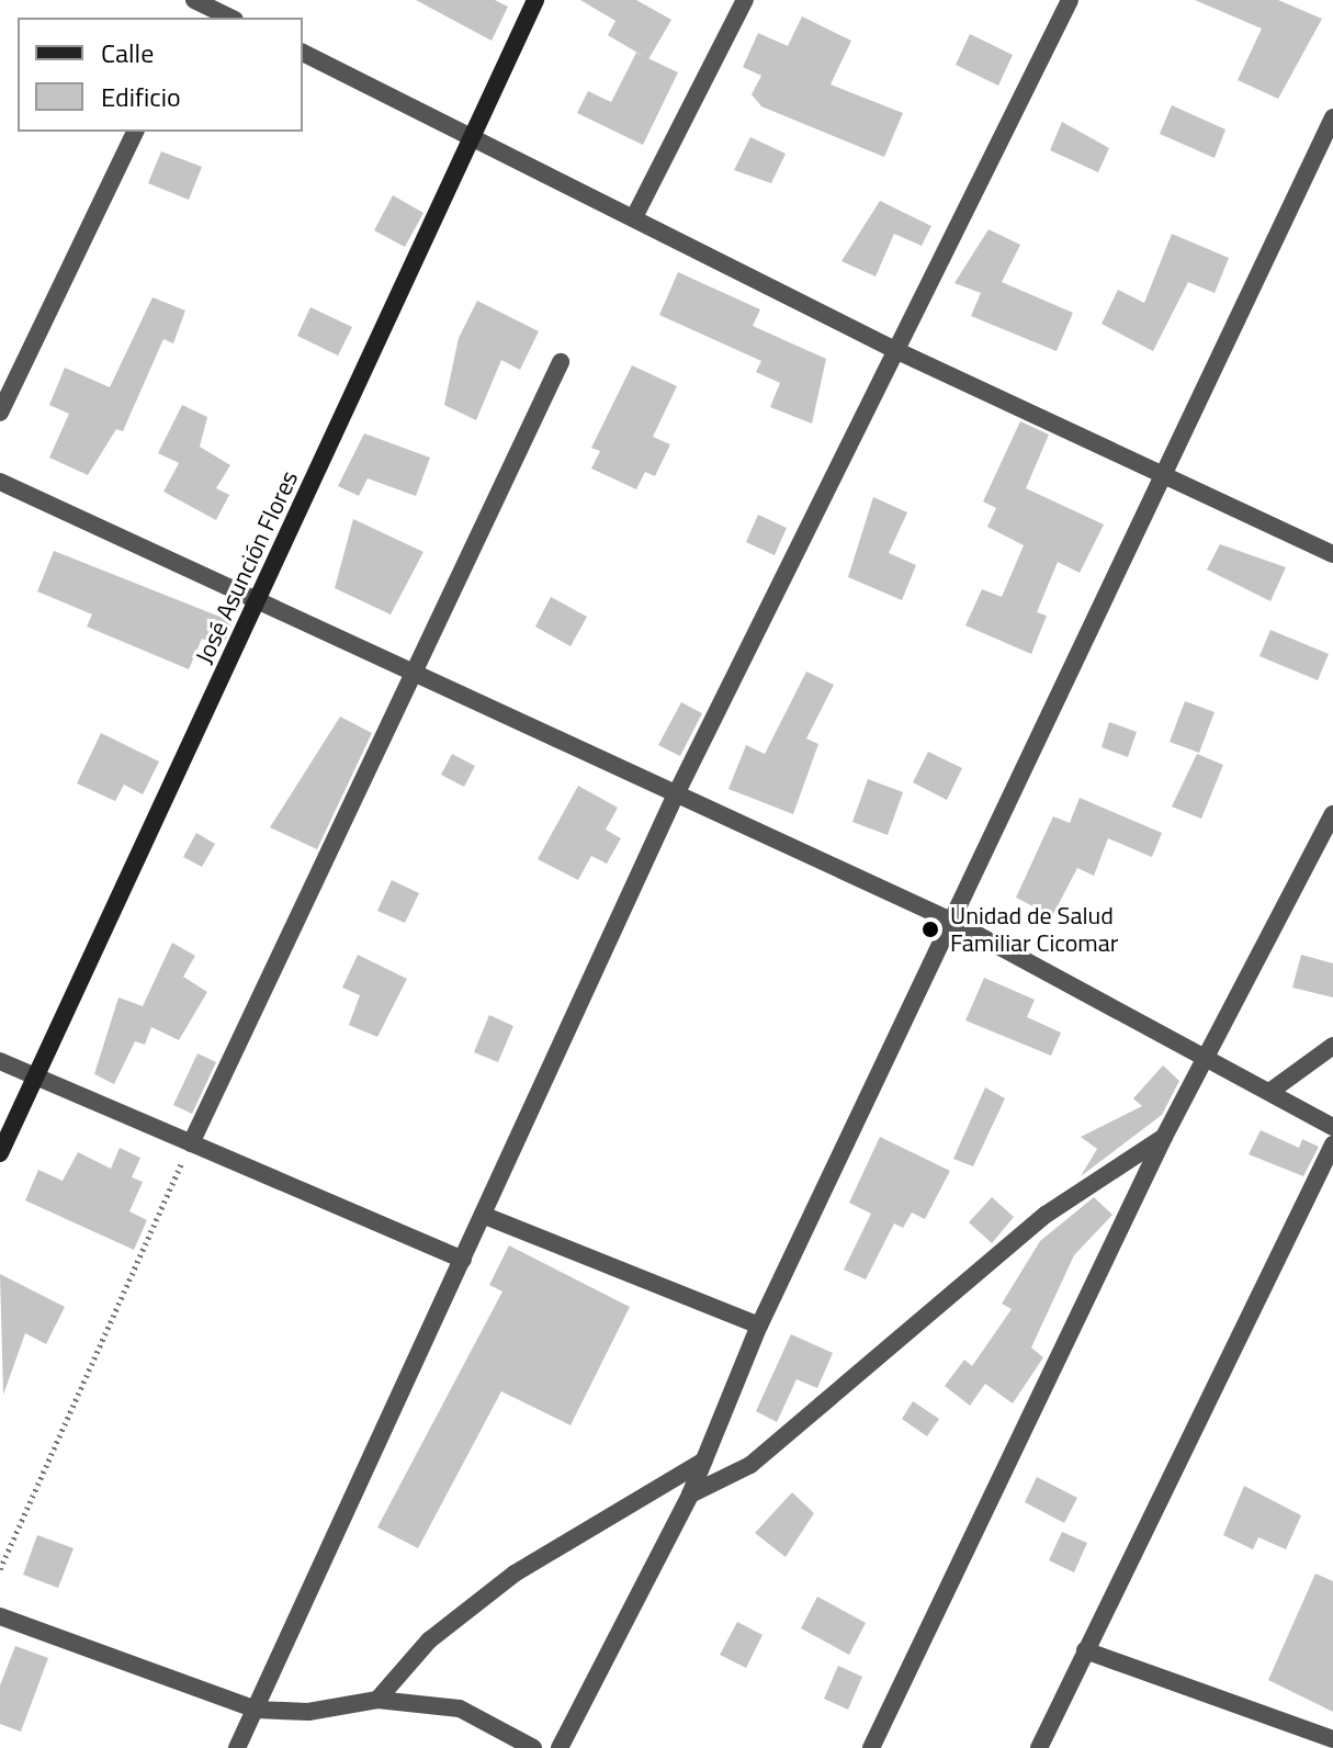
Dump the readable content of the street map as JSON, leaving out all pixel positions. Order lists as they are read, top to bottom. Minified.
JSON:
{"streets":{"street":["José Asunción Flores"]},"places":["Unidad de Salud Familiar Cicomar"],"legend":["Calle","Edificio"]}
